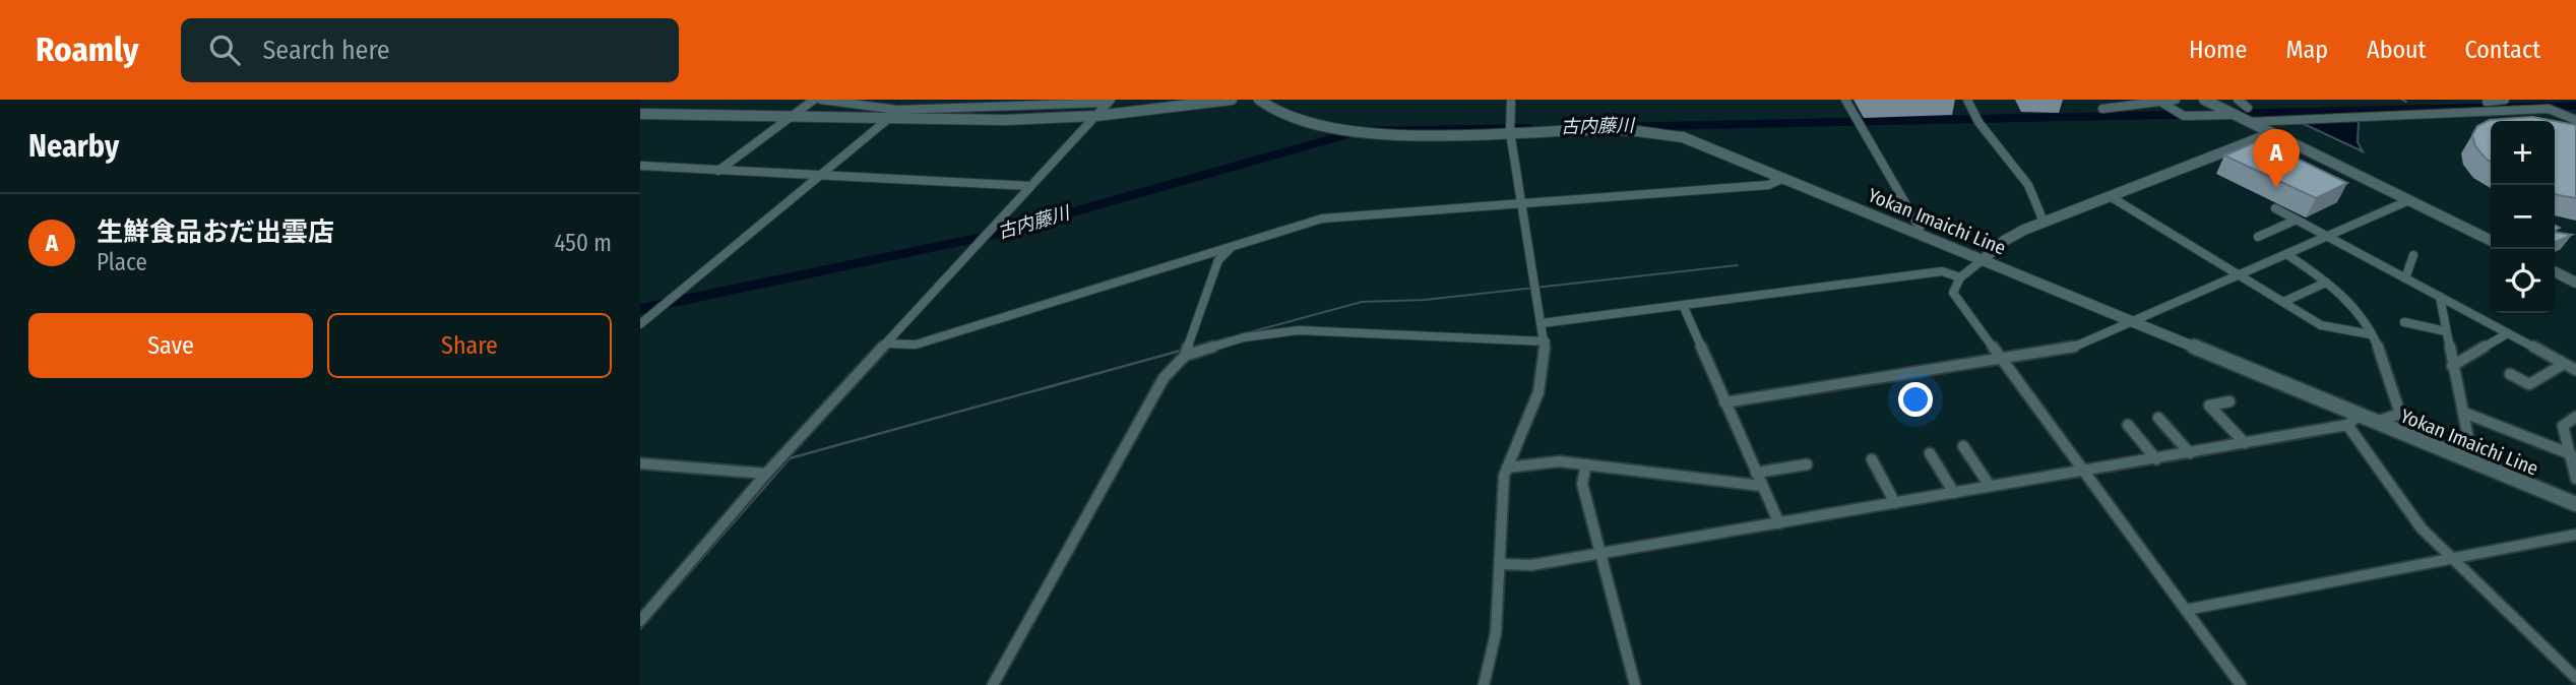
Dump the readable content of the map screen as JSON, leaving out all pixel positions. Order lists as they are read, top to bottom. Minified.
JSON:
{"streets":{"main road":["Yokan Imaichi Line"]},"water":["古内藤川"],"page":{"header":"Roamly","search":"Search here","nav":["Home","Map","About","Contact"],"heading":"Nearby","map_buttons":["+","−"],"pins":"A","list":[{"mark":"A","name":"生鮮食品おだ出雲店","note":"Place","value":"450 m"}],"buttons":["Save","Share"]}}
